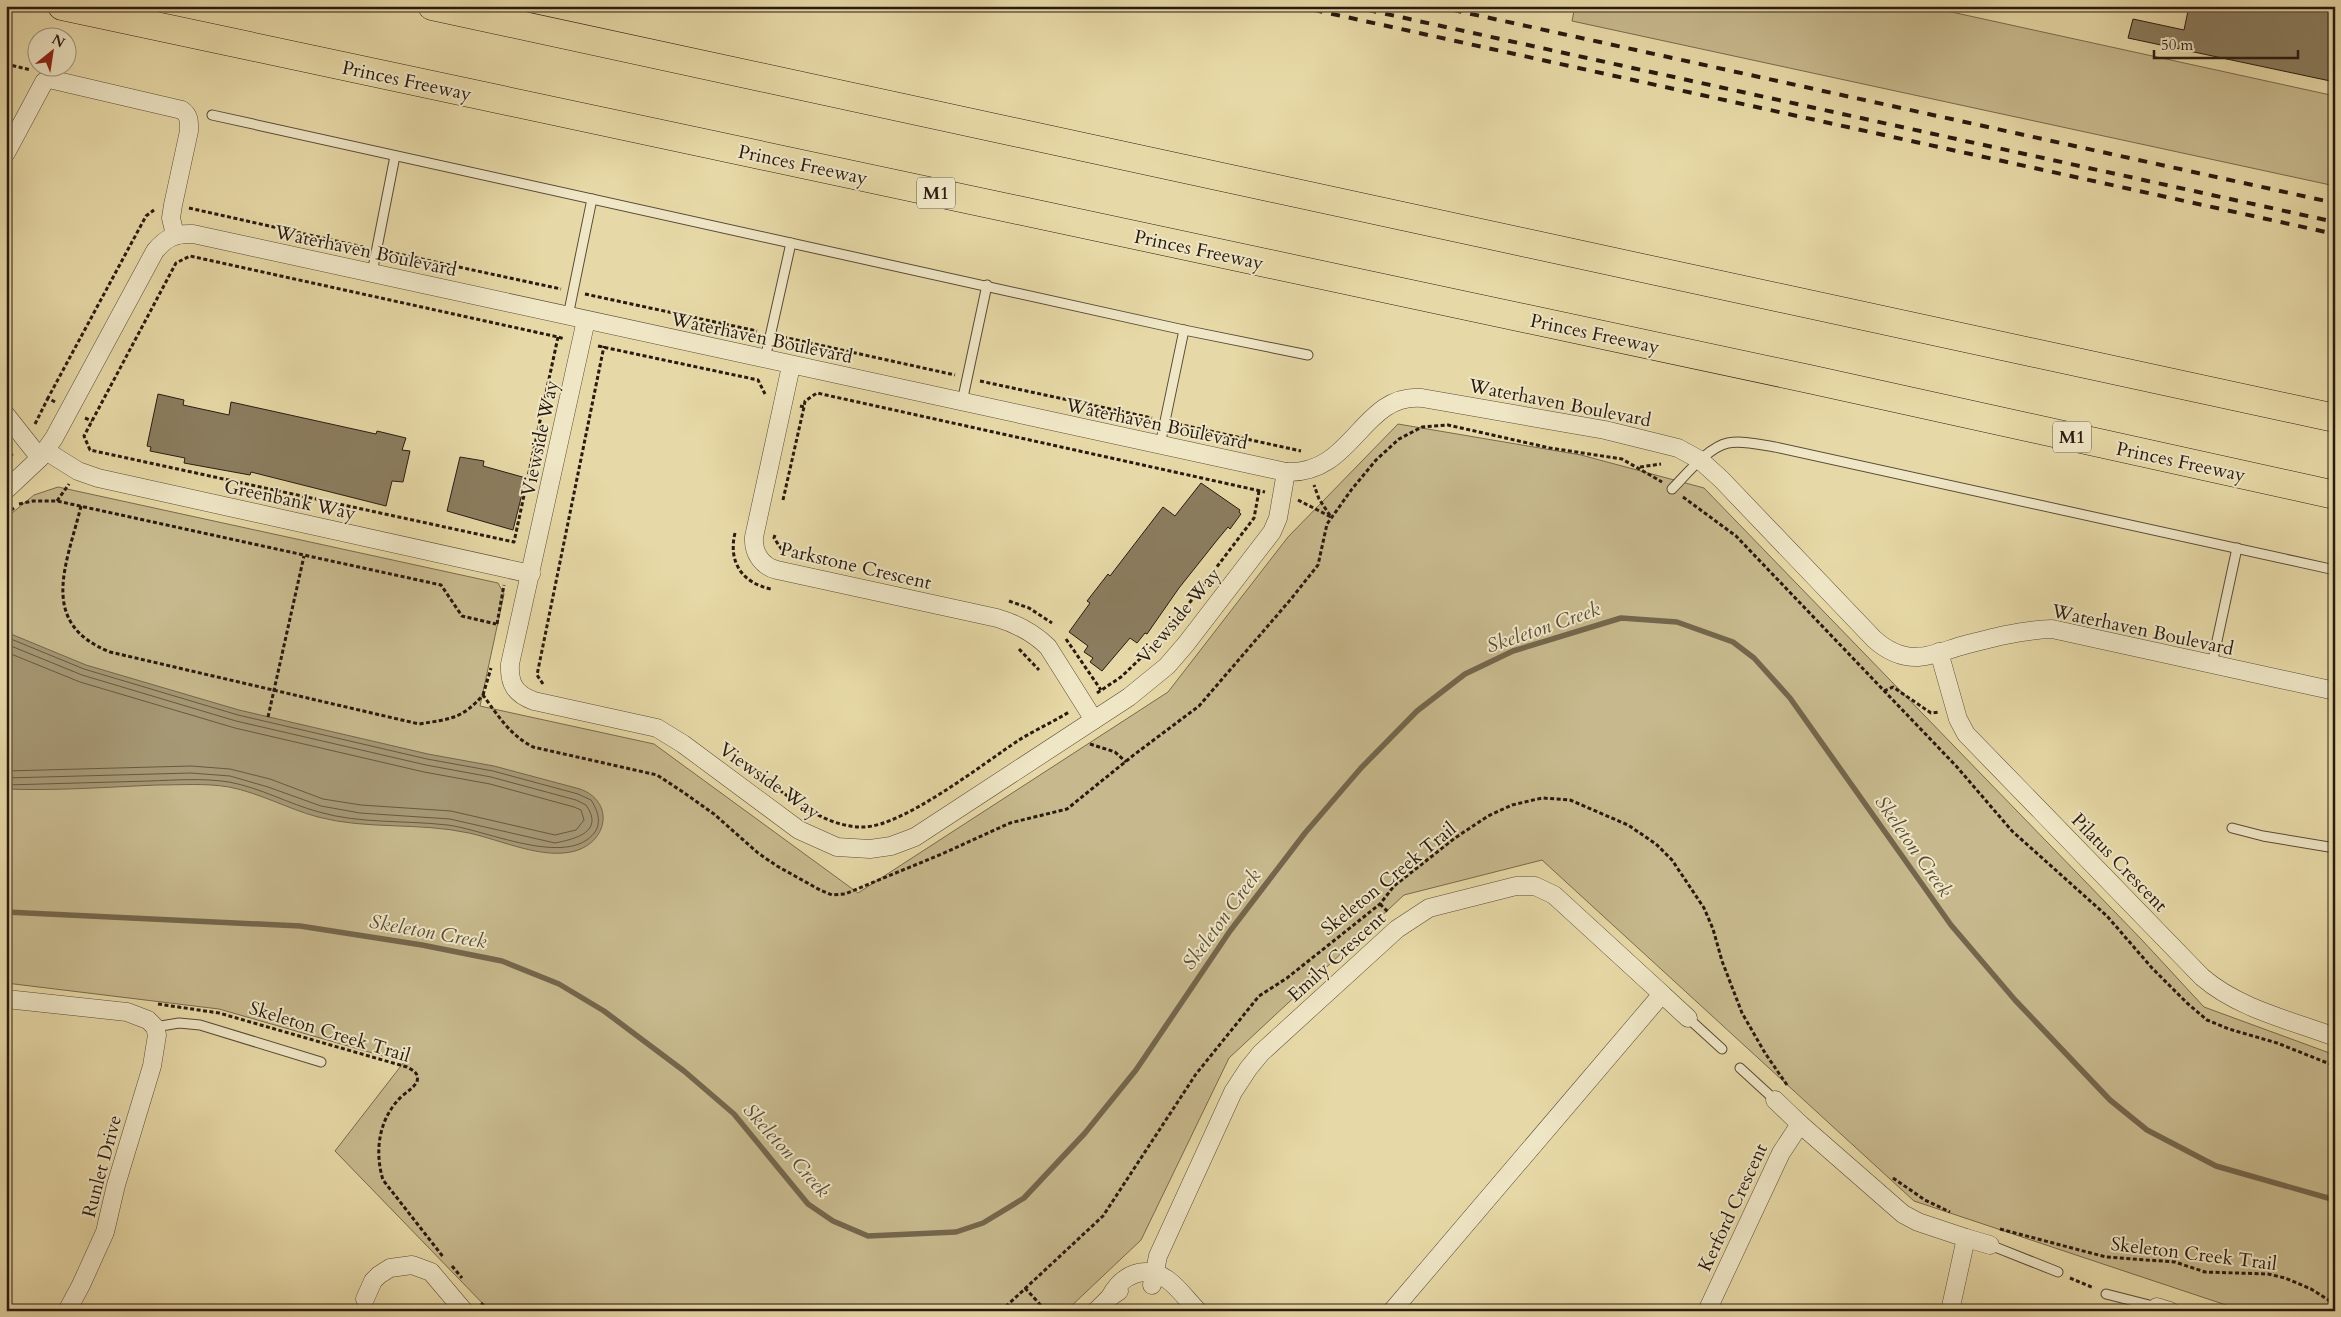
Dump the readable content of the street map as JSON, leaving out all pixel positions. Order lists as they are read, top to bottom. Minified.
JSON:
{"streets":{"highway":["Princes Freeway","M1"],"street":["Waterhaven Boulevard","Viewside Way","Greenbank Way","Parkstone Crescent","Pilatus Crescent","Emily Crescent","Runlet Drive","Kerford Crescent"],"path":["Skeleton Creek Trail"]},"crossings":[["Waterhaven Boulevard","Viewside Way"],["Waterhaven Boulevard","Parkstone Crescent"],["Waterhaven Boulevard","Pilatus Crescent"],["Viewside Way","Greenbank Way"],["Viewside Way","Parkstone Crescent"]],"water":["Skeleton Creek"],"scale_bar":"50 m","north":"top right"}
